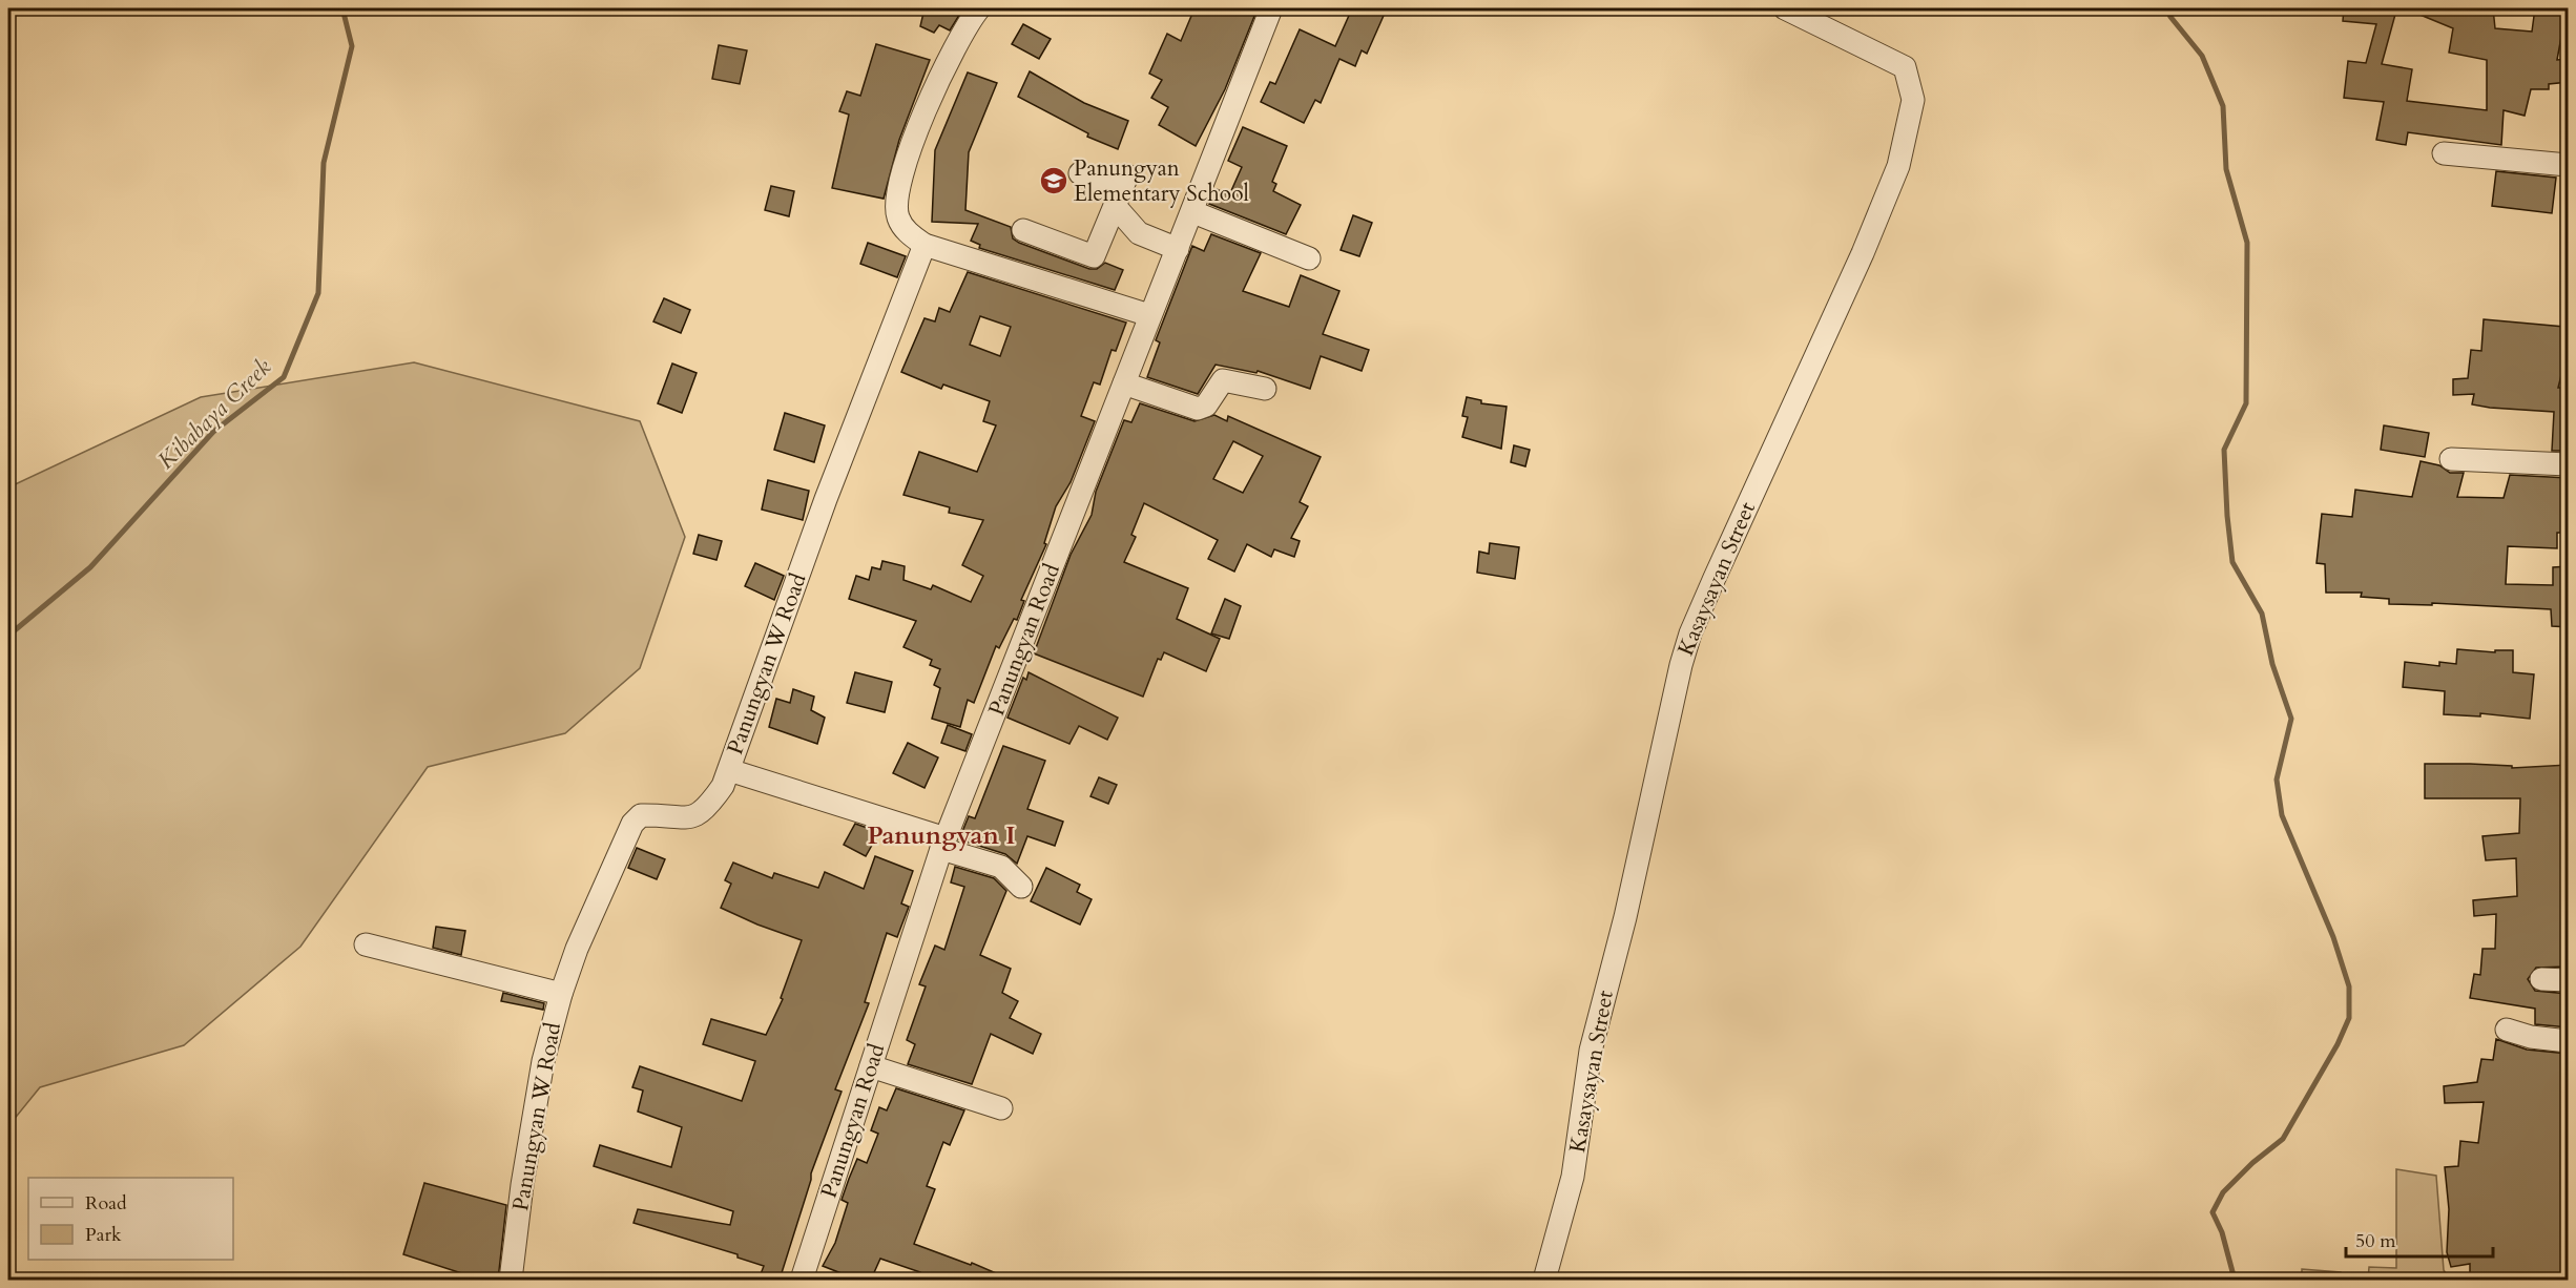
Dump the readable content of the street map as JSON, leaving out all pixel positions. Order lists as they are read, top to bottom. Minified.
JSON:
{"streets":{"street":["Kasaysayan Street","Panungyan Road","Panungyan W Road"]},"districts":["Panungyan I"],"water":["Kibabaya Creek"],"places":{"school or university":["Panungyan Elementary School"]},"legend":["Road","Park"],"scale_bar":"50 m"}
